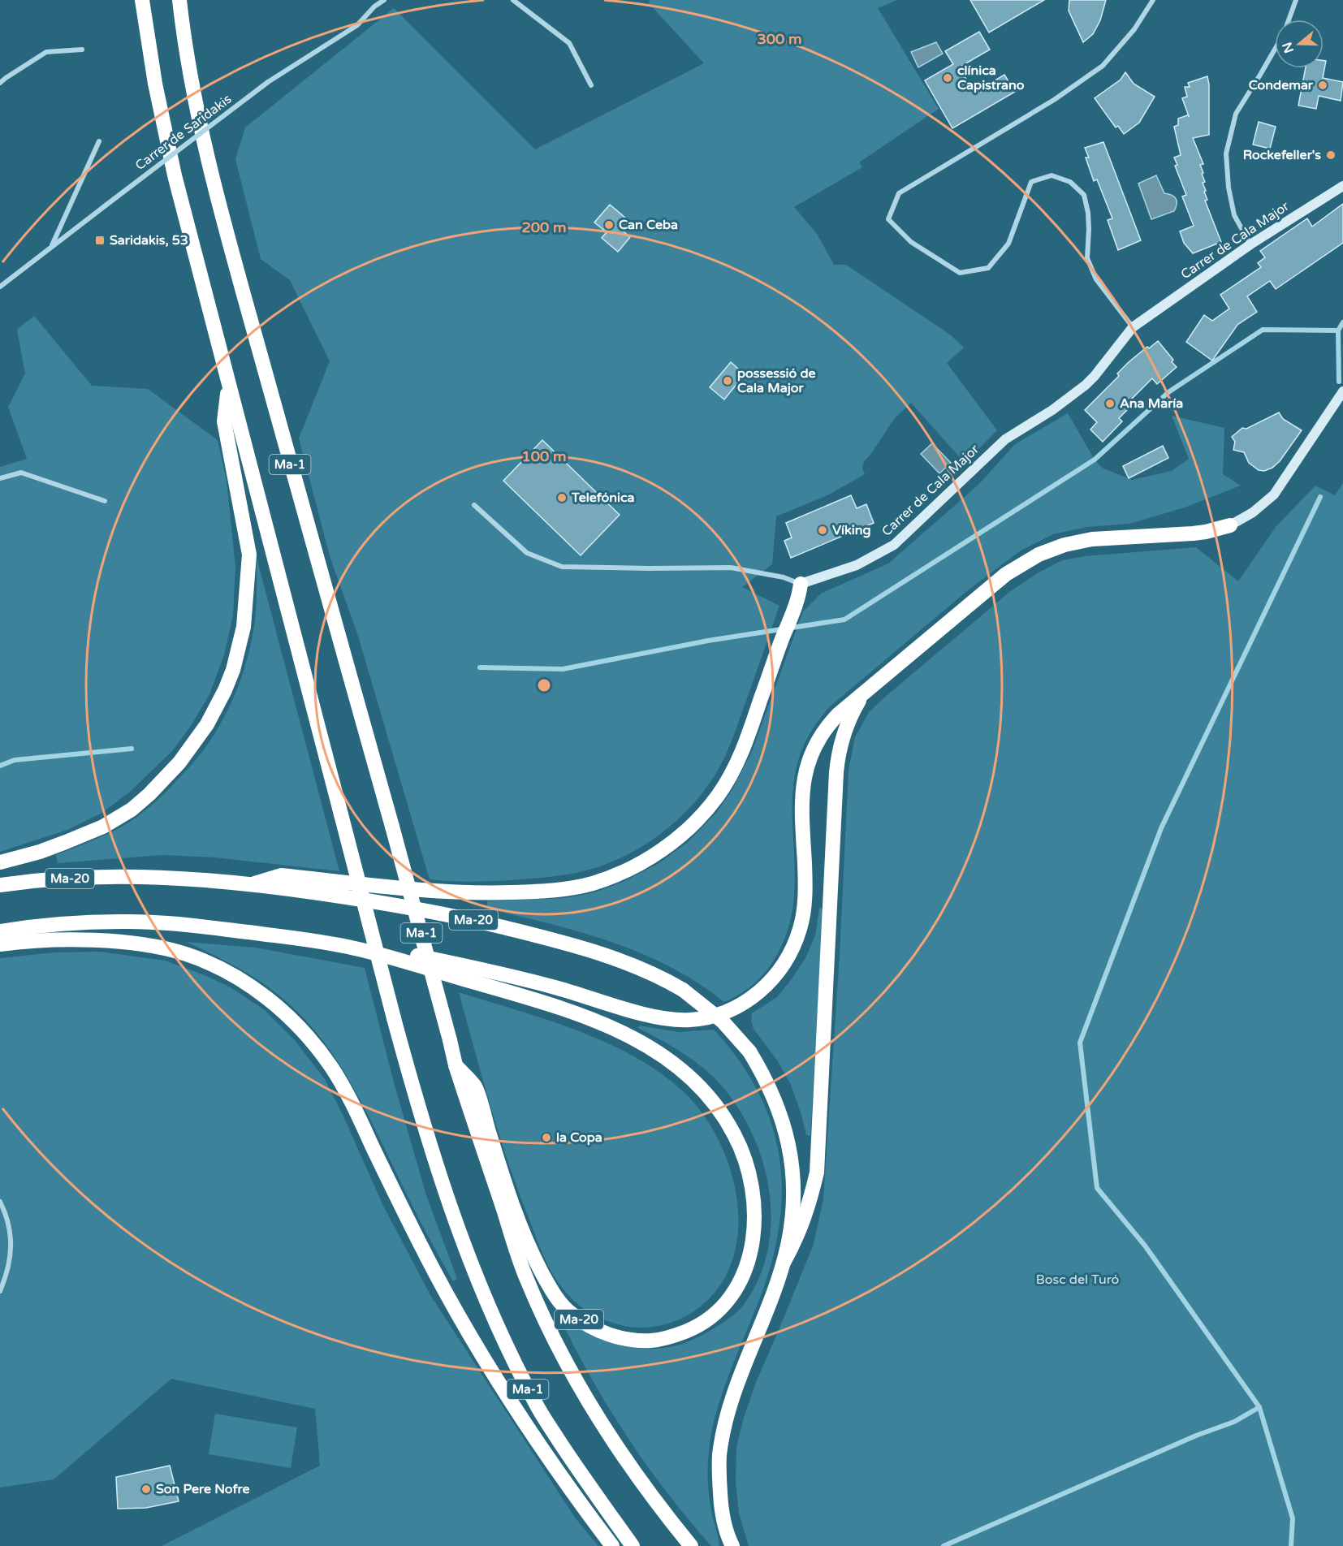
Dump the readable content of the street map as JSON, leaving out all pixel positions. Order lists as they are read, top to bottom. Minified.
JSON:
{"streets":{"highway":["Ma-1","Ma-20"],"street":["Carrer de Saridakis","Carrer de Cala Major"]},"crossings":[["Ma-1","Ma-20"]],"parks":["Bosc del Turó"],"places":{"other":["clínica Capistrano","Condemar","Rockefeller's","Can Ceba","possessió de Cala Major","Ana María","Telefónica","Víking","la Copa","Son Pere Nofre"],"transit":["Saridakis, 53"]},"north":"left","rings":["300 m","200 m","100 m"]}
